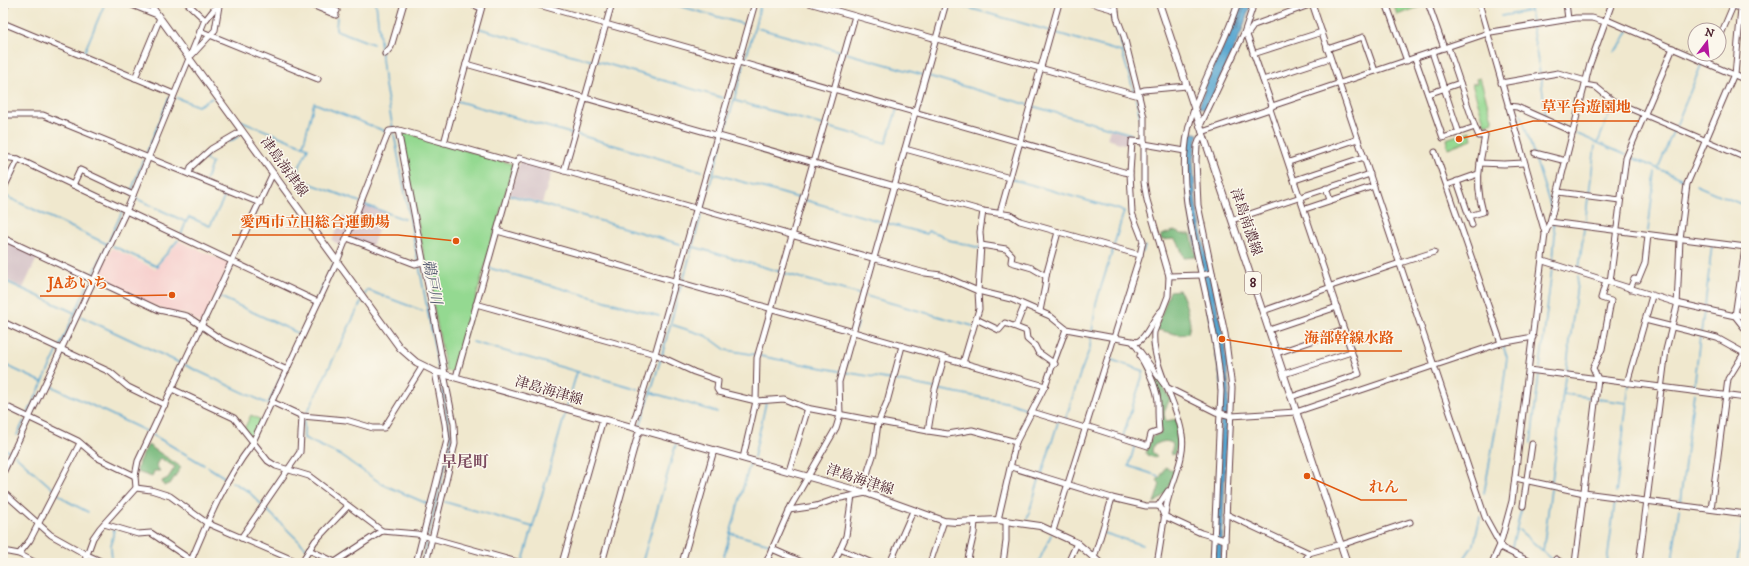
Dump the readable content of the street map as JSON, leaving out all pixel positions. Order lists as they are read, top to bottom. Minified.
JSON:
{"streets":{"main road":["津島海津線","津島南濃線","8"]},"districts":["早尾町"],"water":["鵜戸川"],"places":["草平台遊園地","愛西市立田総合運動場","JAあいち","海部幹線水路","れん"],"north":"top"}
